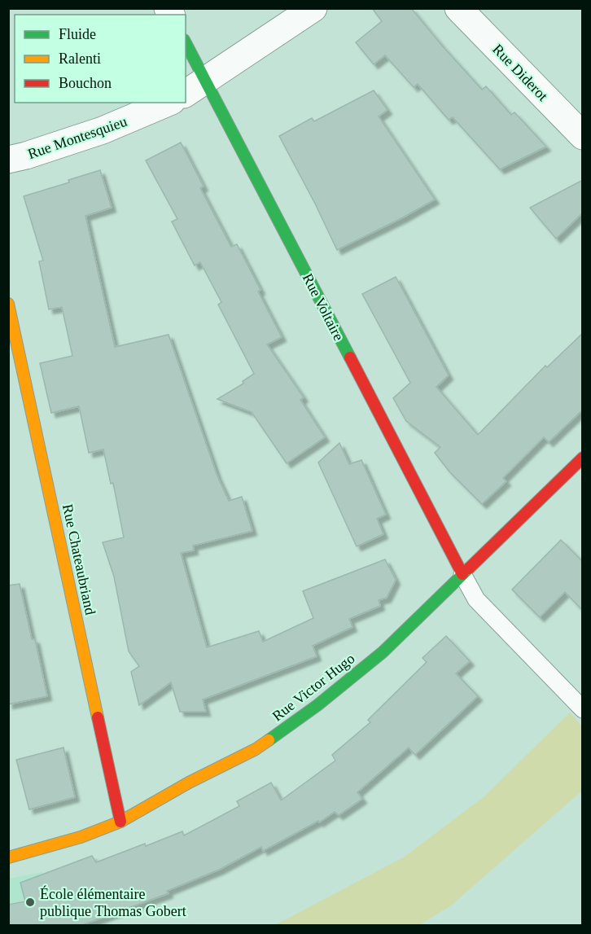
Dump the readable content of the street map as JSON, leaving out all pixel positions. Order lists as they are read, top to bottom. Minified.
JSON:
{"streets":{"street":["Rue Diderot","Rue Montesquieu","Rue Voltaire","Rue Chateaubriand","Rue Victor Hugo"]},"crossings":[["Rue Voltaire","Rue Victor Hugo"],["Rue Chateaubriand","Rue Victor Hugo"]],"places":["École élémentaire publique Thomas Gobert"],"legend":["Fluide","Ralenti","Bouchon"]}
